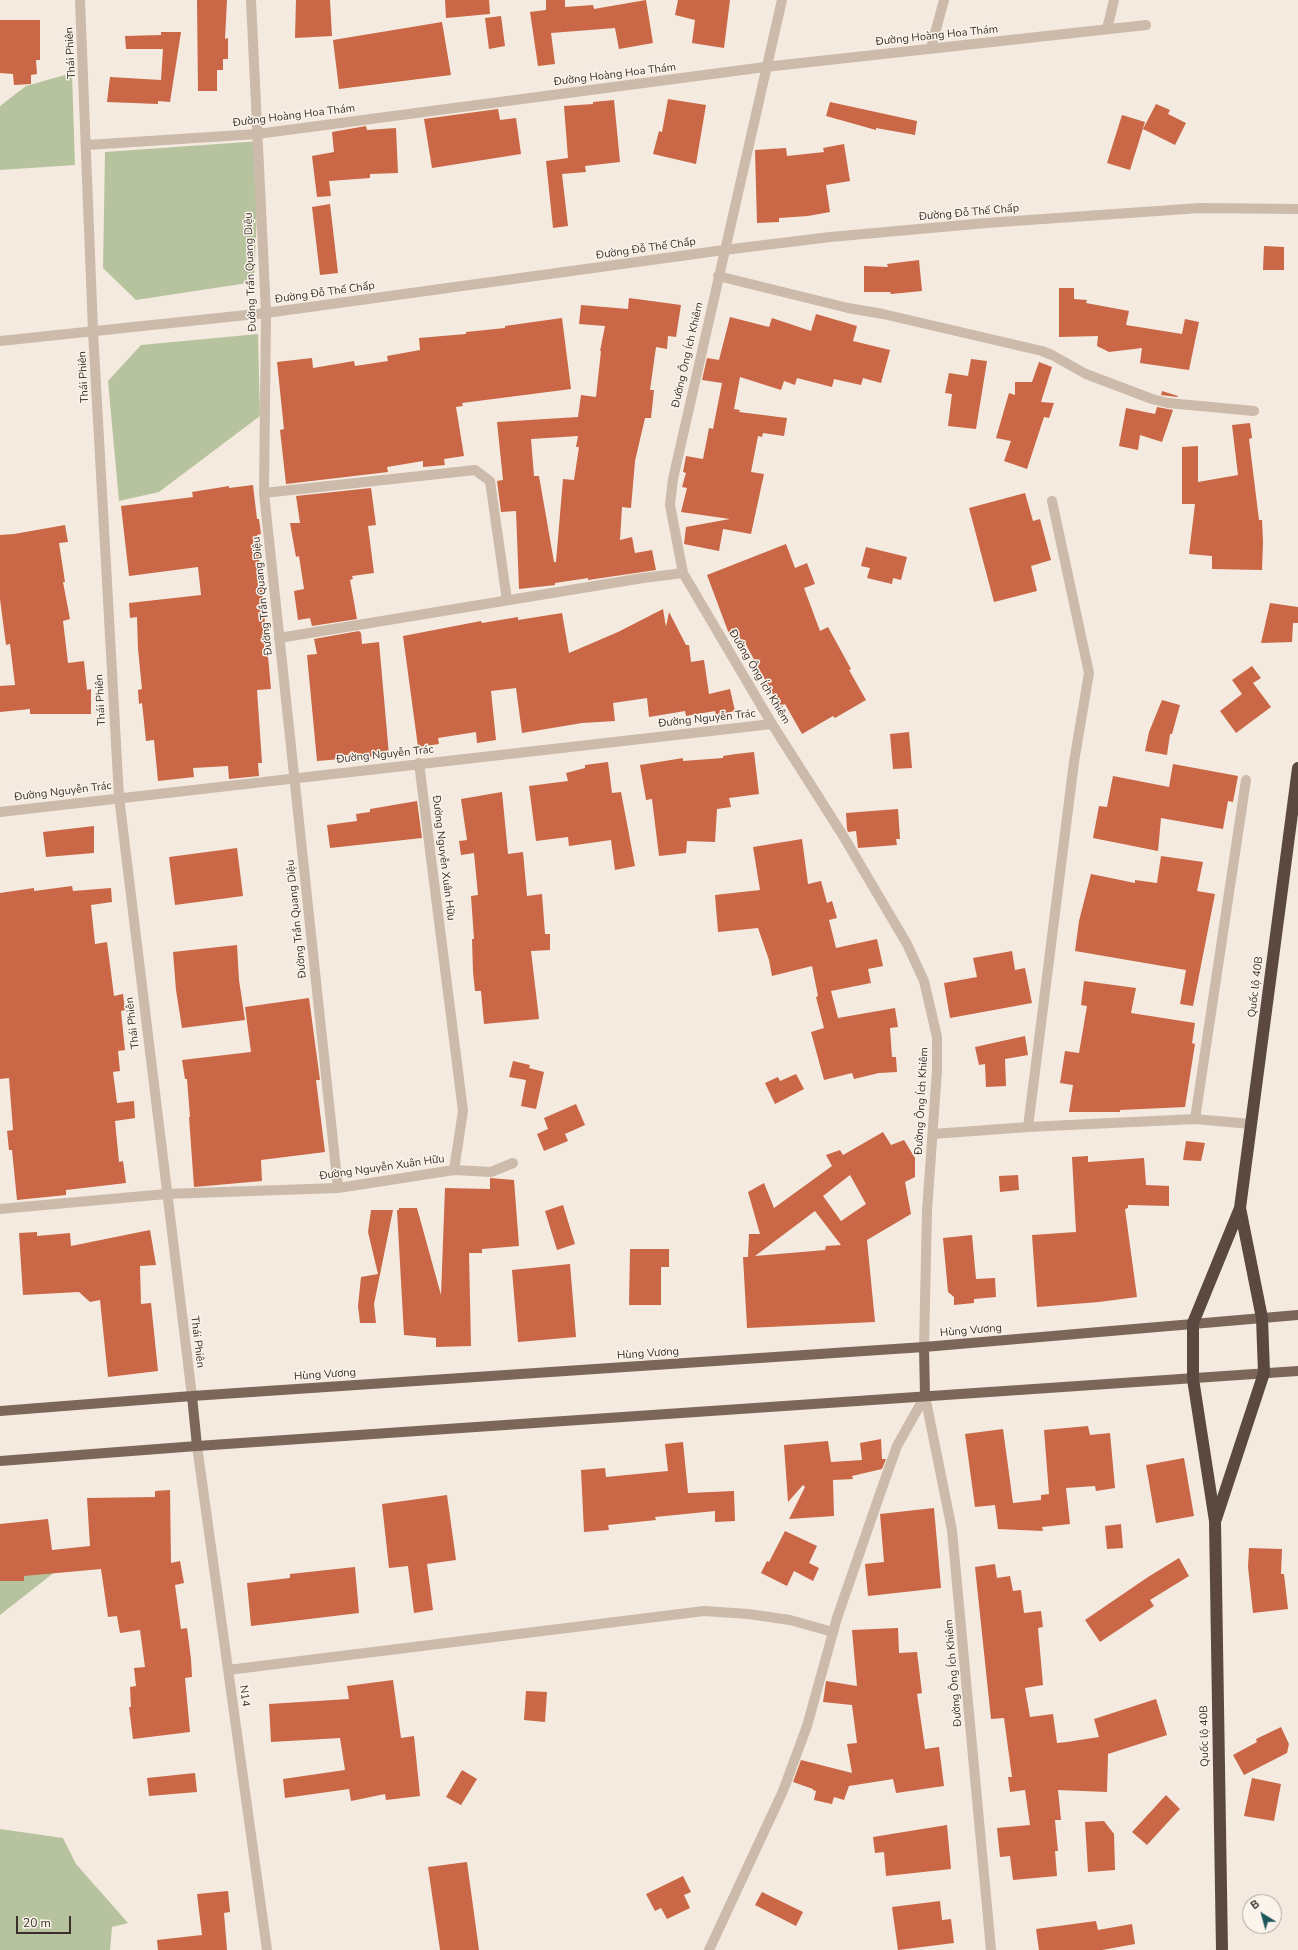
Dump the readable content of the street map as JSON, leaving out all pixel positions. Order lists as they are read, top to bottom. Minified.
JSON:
{"streets":{"highway":["Quốc lộ 40B"],"main road":["Hùng Vương"],"street":["Đường Hoàng Hoa Thám","Thái Phiên","Đường Đỗ Thế Chấp","Đường Trần Quang Diệu","Đường Ông Ích Khiêm","Đường Nguyễn Trác","Đường Nguyễn Xuân Hữu","N14"]},"crossings":[["Đường Hoàng Hoa Thám","Thái Phiên"],["Đường Hoàng Hoa Thám","Đường Trần Quang Diệu"],["Đường Hoàng Hoa Thám","Đường Ông Ích Khiêm"],["Thái Phiên","Đường Đỗ Thế Chấp"],["Thái Phiên","Đường Nguyễn Trác"],["Thái Phiên","Đường Nguyễn Xuân Hữu"],["Thái Phiên","Hùng Vương"],["Đường Đỗ Thế Chấp","Đường Trần Quang Diệu"],["Đường Đỗ Thế Chấp","Đường Ông Ích Khiêm"],["Đường Trần Quang Diệu","Đường Nguyễn Trác"],["Đường Trần Quang Diệu","Đường Nguyễn Xuân Hữu"],["Đường Ông Ích Khiêm","Đường Nguyễn Trác"],["Đường Ông Ích Khiêm","Hùng Vương"],["Đường Nguyễn Trác","Đường Nguyễn Xuân Hữu"]],"scale_bar":"20 m","north":"top left"}
